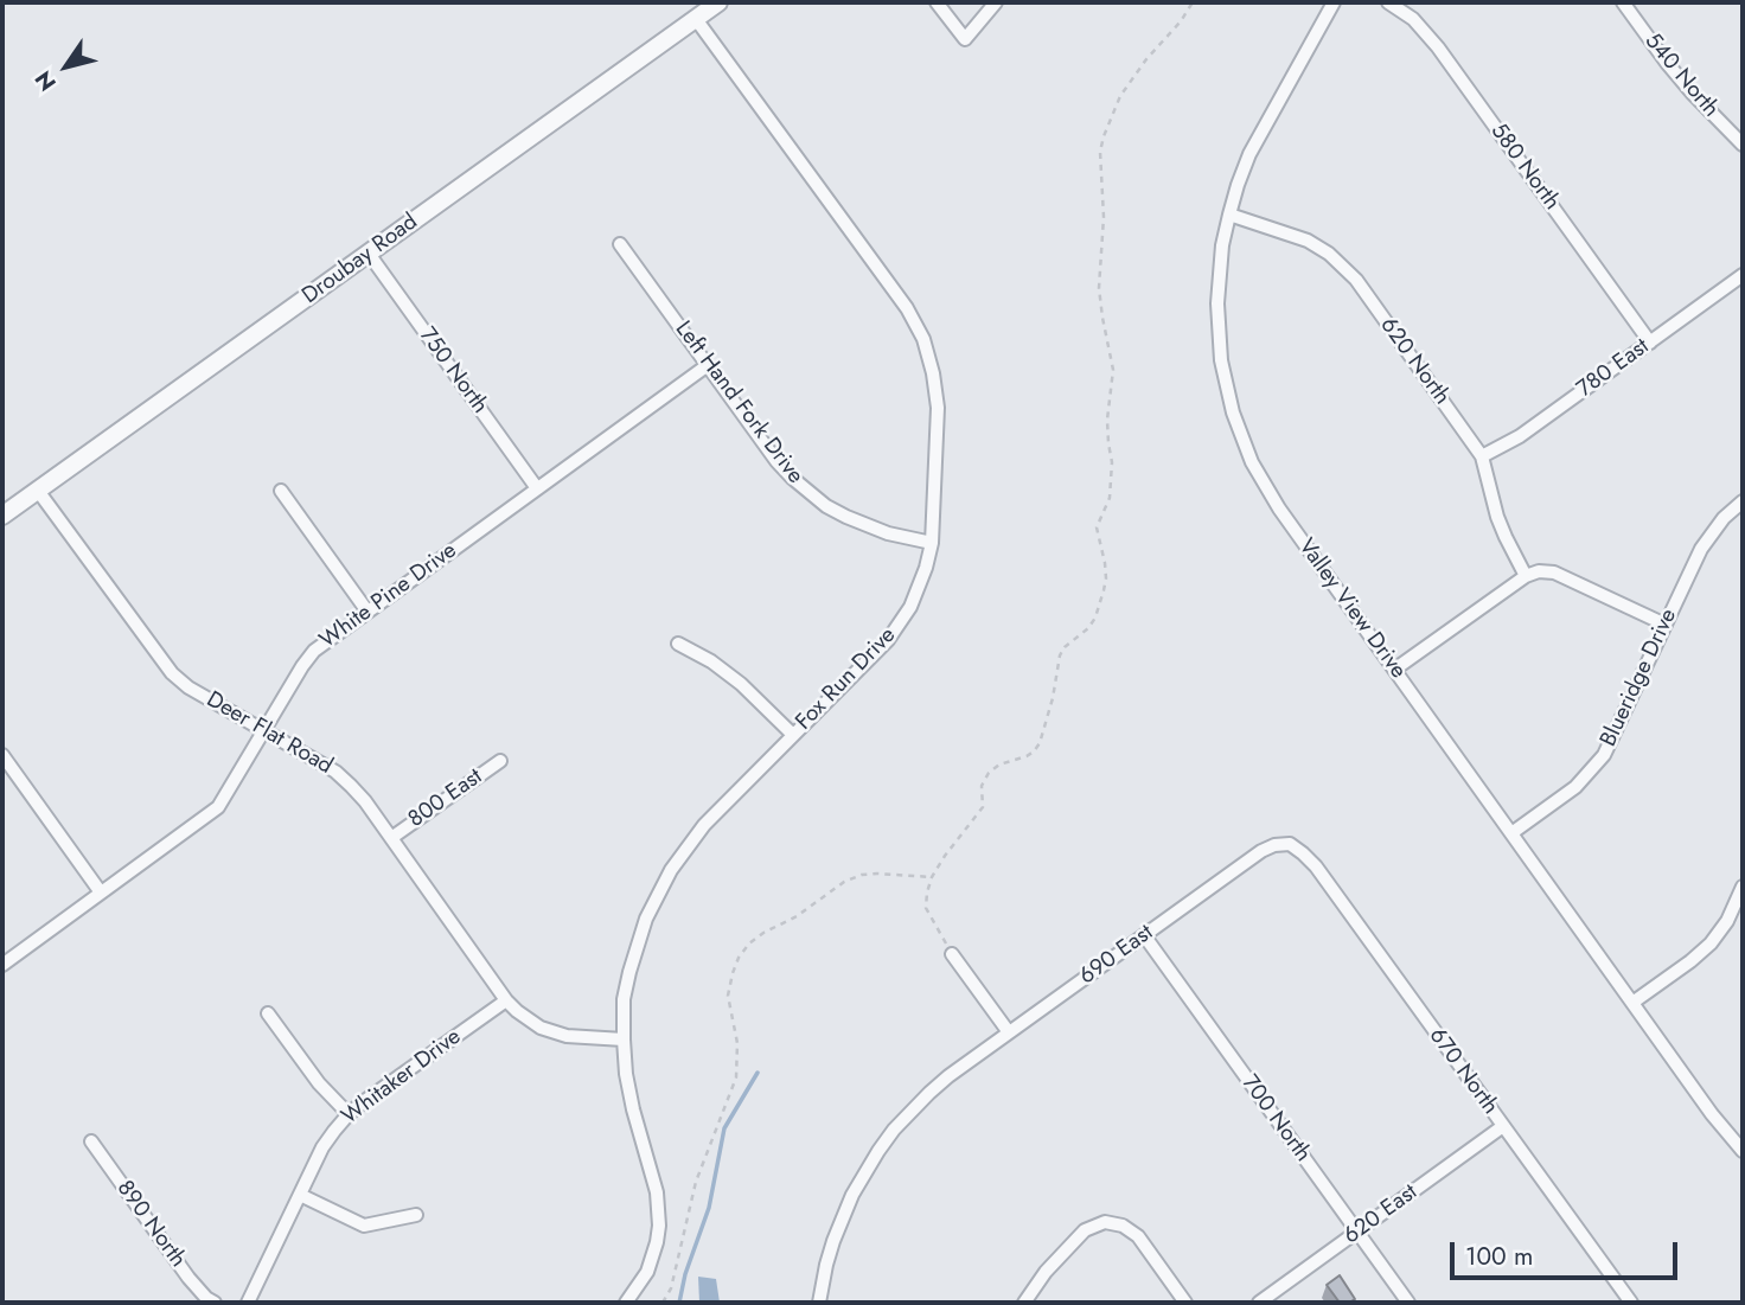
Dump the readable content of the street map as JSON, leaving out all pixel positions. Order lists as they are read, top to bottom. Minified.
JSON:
{"streets":{"street":["540 North","580 North","Droubay Road","620 North","780 East","750 North","Left Hand Fork Drive","White Pine Drive","Valley View Drive","Blueridge Drive","Fox Run Drive","Deer Flat Road","800 East","690 East","670 North","Whitaker Drive","700 North","620 East","890 North"]},"crossings":[["580 North","780 East"],["Droubay Road","750 North"],["Droubay Road","Fox Run Drive"],["Droubay Road","Deer Flat Road"],["620 North","780 East"],["620 North","Valley View Drive"],["750 North","White Pine Drive"],["Left Hand Fork Drive","White Pine Drive"],["Left Hand Fork Drive","Fox Run Drive"],["White Pine Drive","Deer Flat Road"],["Valley View Drive","Blueridge Drive"],["Fox Run Drive","Deer Flat Road"],["Deer Flat Road","800 East"],["Deer Flat Road","Whitaker Drive"],["690 East","670 North"],["690 East","700 North"],["670 North","620 East"],["700 North","620 East"]],"scale_bar":"100 m","north":"bottom left"}
